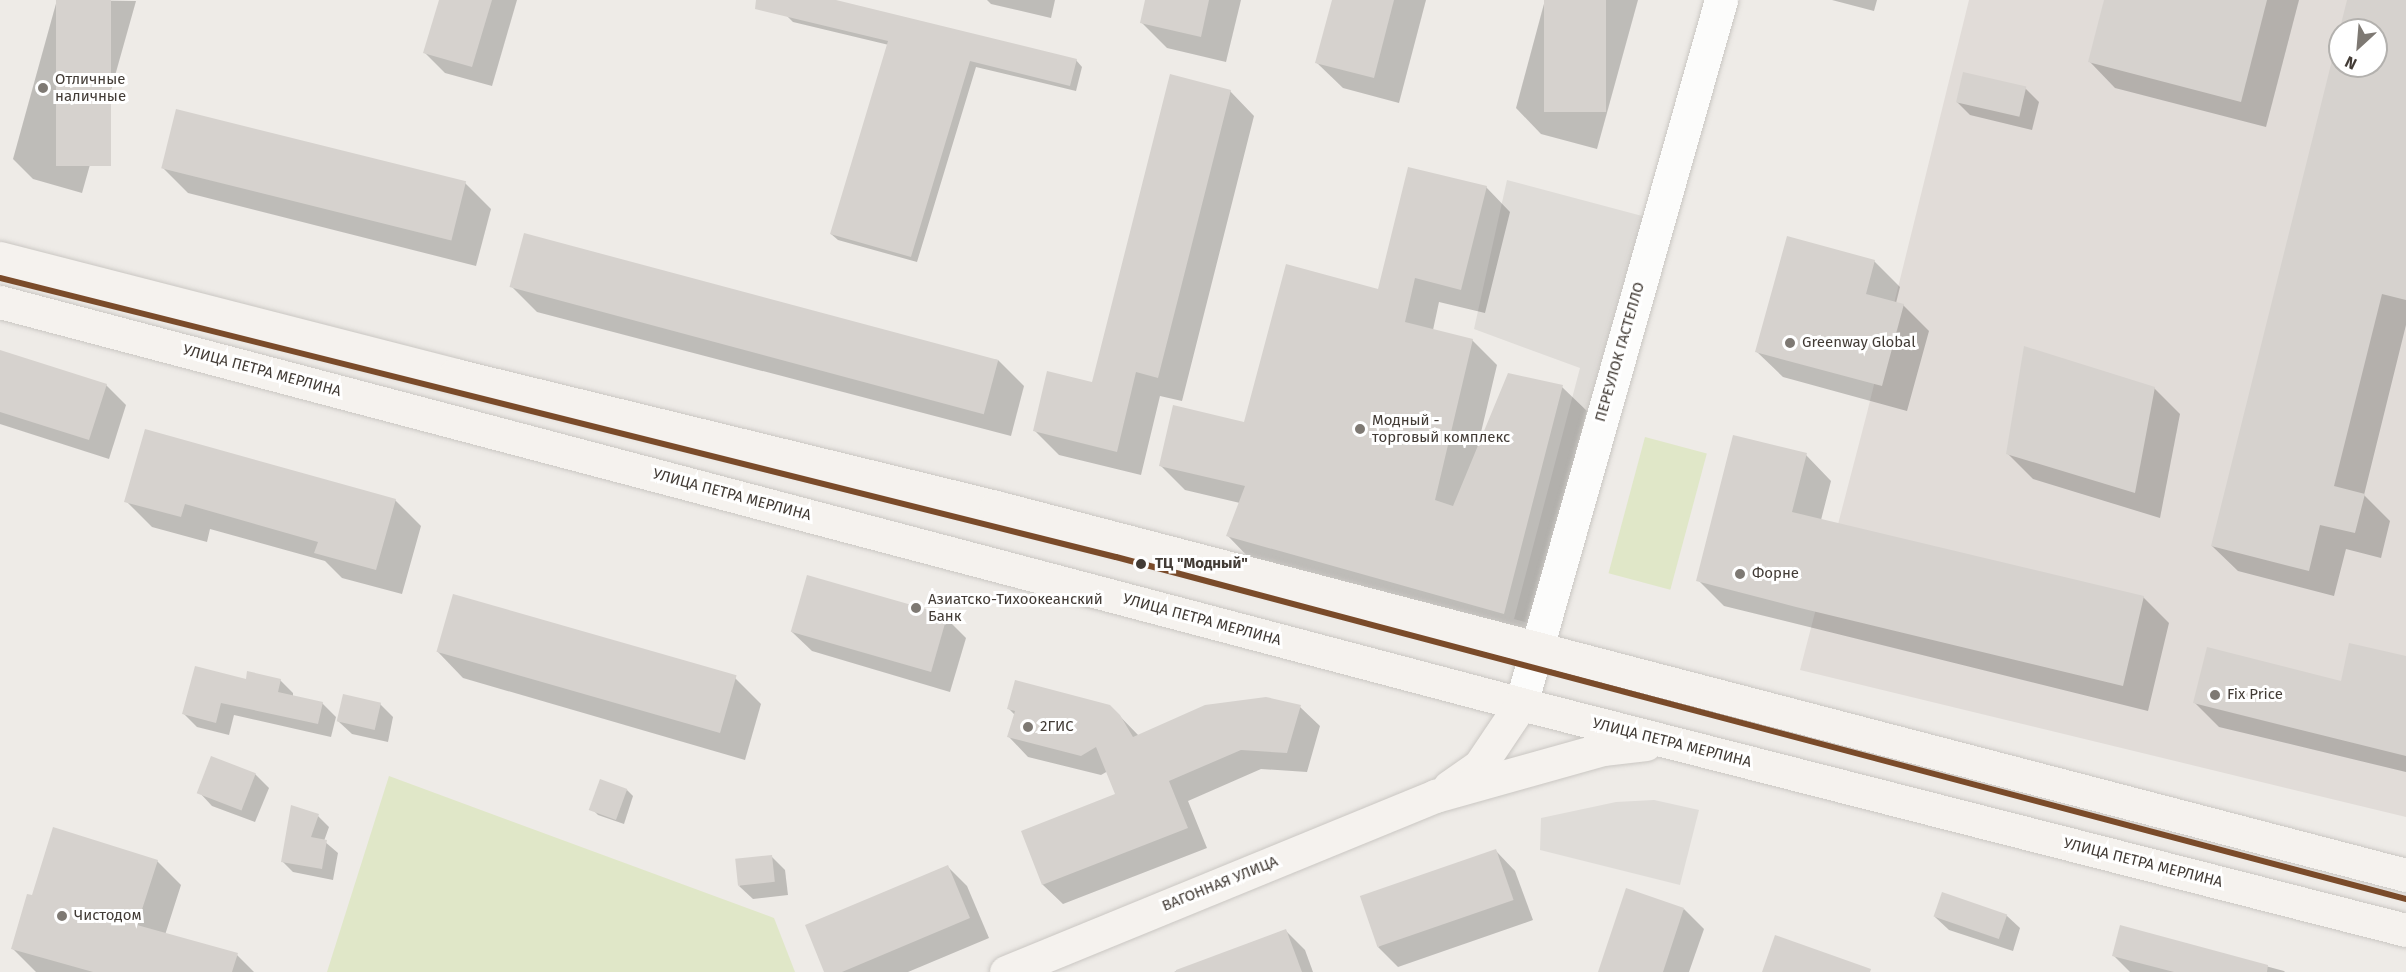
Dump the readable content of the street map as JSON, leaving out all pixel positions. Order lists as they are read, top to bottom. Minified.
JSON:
{"streets":{"main road":["УЛИЦА ПЕТРА МЕРЛИНА","ВАГОННАЯ УЛИЦА"],"street":["ПЕРЕУЛОК ГАСТЕЛЛО"]},"crossings":[["ПЕРЕУЛОК ГАСТЕЛЛО","УЛИЦА ПЕТРА МЕРЛИНА"],["ПЕРЕУЛОК ГАСТЕЛЛО","ВАГОННАЯ УЛИЦА"],["УЛИЦА ПЕТРА МЕРЛИНА","ВАГОННАЯ УЛИЦА"]],"places":["Отличные наличные","Greenway Global","Модный - торговый комплекс","ТЦ \"Модный\"","Форне","Азиатско-Тихоокеанский Банк","Fix Price","2ГИС","Чистодом"],"north":"bottom left"}
